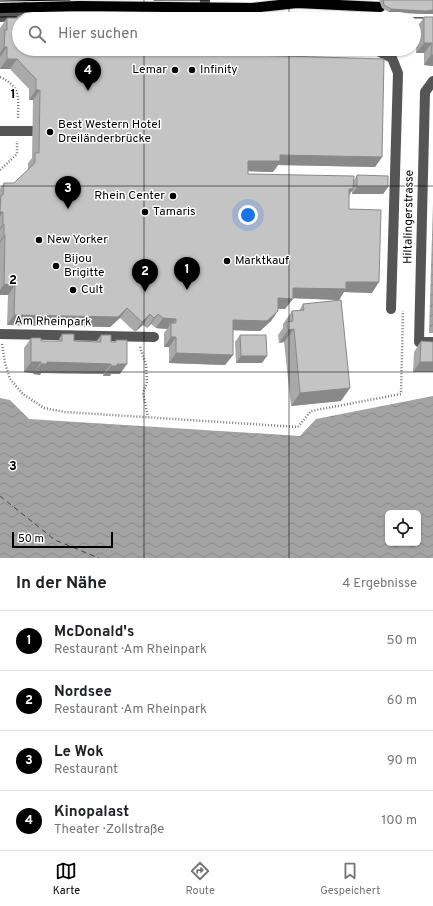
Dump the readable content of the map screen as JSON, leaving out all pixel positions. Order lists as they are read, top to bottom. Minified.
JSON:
{"streets":{"street":["Hiltalingerstrasse","Am Rheinpark"]},"places":["Lemar","Infinity","Best Western Hotel Dreiländerbrücke","Rhein Center","Tamaris","New Yorker","Marktkauf","Bijou Brigitte","Cult"],"scale_bar":"50 m","page":{"search":"Hier suchen","pins":["4","3","1","2"],"scale":"50 m","heading":["In der Nähe","4 Ergebnisse"],"list":[{"mark":"1","name":"McDonald's","note":"Restaurant · Am Rheinpark","value":"50 m"},{"mark":"2","name":"Nordsee","note":"Restaurant · Am Rheinpark","value":"60 m"},{"mark":"3","name":"Le Wok","note":"Restaurant","value":"90 m"},{"mark":"4","name":"Kinopalast","note":"Theater · Zollstraße","value":"100 m"}],"nav":["Karte","Route","Gespeichert"]},"grid":{"rows":["1","2","3"]}}
